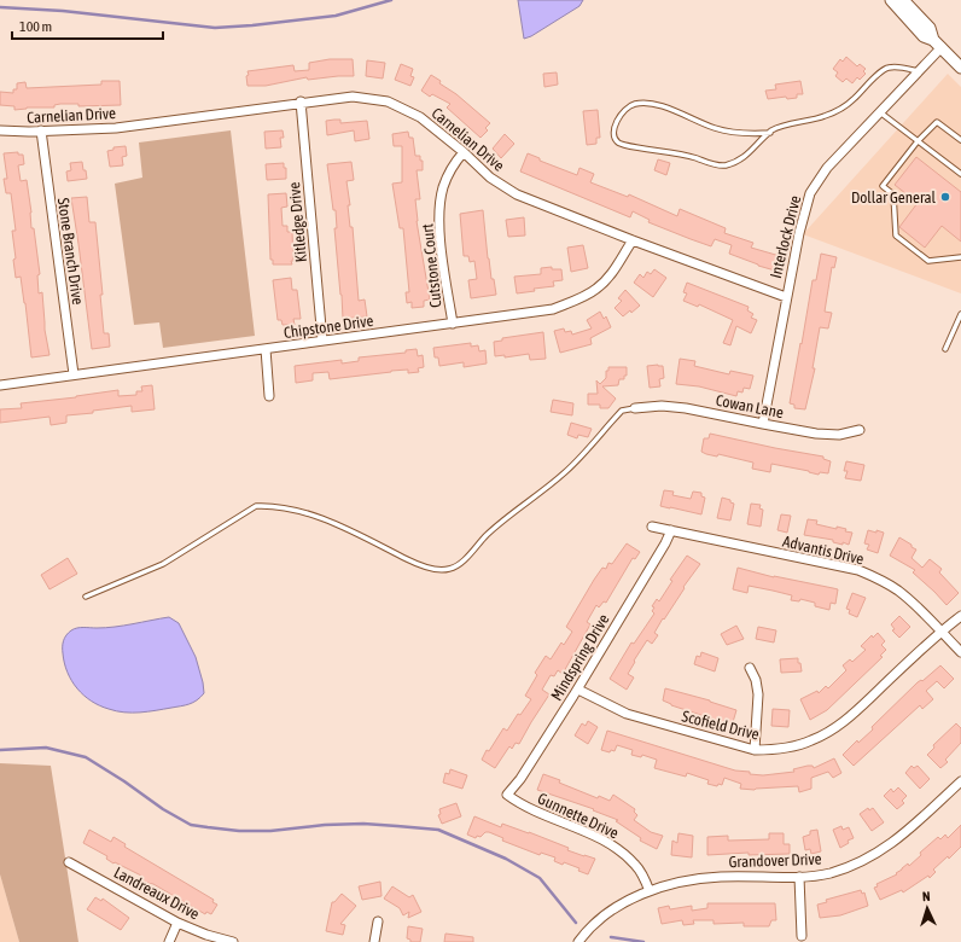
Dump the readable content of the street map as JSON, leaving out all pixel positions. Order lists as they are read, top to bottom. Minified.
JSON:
{"streets":{"street":["Carnelian Drive","Kitledge Drive","Interlock Drive","Stone Branch Drive","Cutstone Court","Chipstone Drive","Cowan Lane","Advantis Drive","Mindspring Drive","Scofield Drive","Gunnette Drive","Grandover Drive","Landreaux Drive"]},"crossings":[["Carnelian Drive","Kitledge Drive"],["Carnelian Drive","Interlock Drive"],["Carnelian Drive","Stone Branch Drive"],["Carnelian Drive","Cutstone Court"],["Carnelian Drive","Chipstone Drive"],["Kitledge Drive","Chipstone Drive"],["Interlock Drive","Cowan Lane"],["Stone Branch Drive","Chipstone Drive"],["Cutstone Court","Chipstone Drive"],["Advantis Drive","Mindspring Drive"],["Advantis Drive","Scofield Drive"],["Mindspring Drive","Scofield Drive"],["Mindspring Drive","Gunnette Drive"],["Gunnette Drive","Grandover Drive"]],"places":["Dollar General"],"scale_bar":"100 m","north":"top"}
